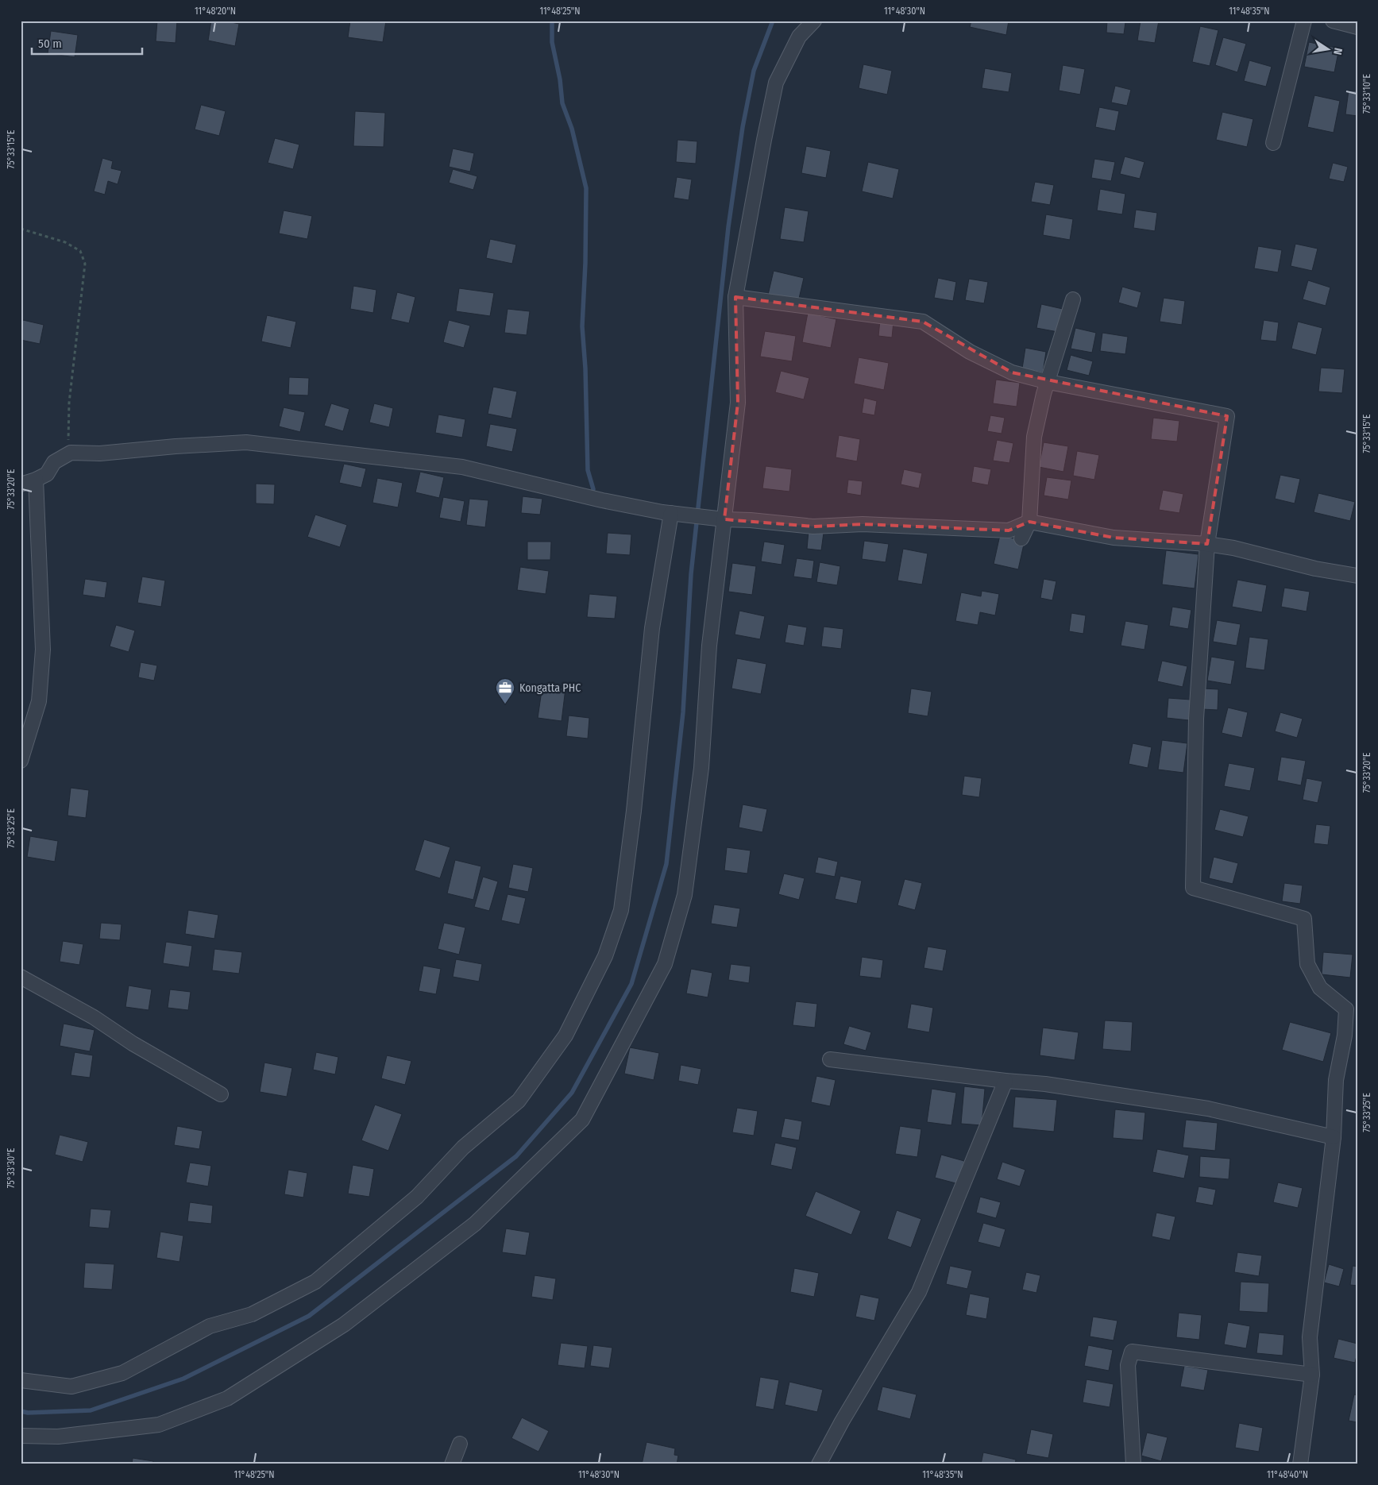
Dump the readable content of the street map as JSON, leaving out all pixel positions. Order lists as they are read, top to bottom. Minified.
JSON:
{"places":{"office":["Kongatta PHC"]},"scale_bar":"50 m","north":"right","coordinates":["11°48'20\"N","11°48'25\"N","11°48'30\"N","11°48'35\"N","75°33'10\"E","75°33'15\"E","75°33'20\"E","75°33'25\"E","75°33'30\"E","11°48'40\"N"]}
